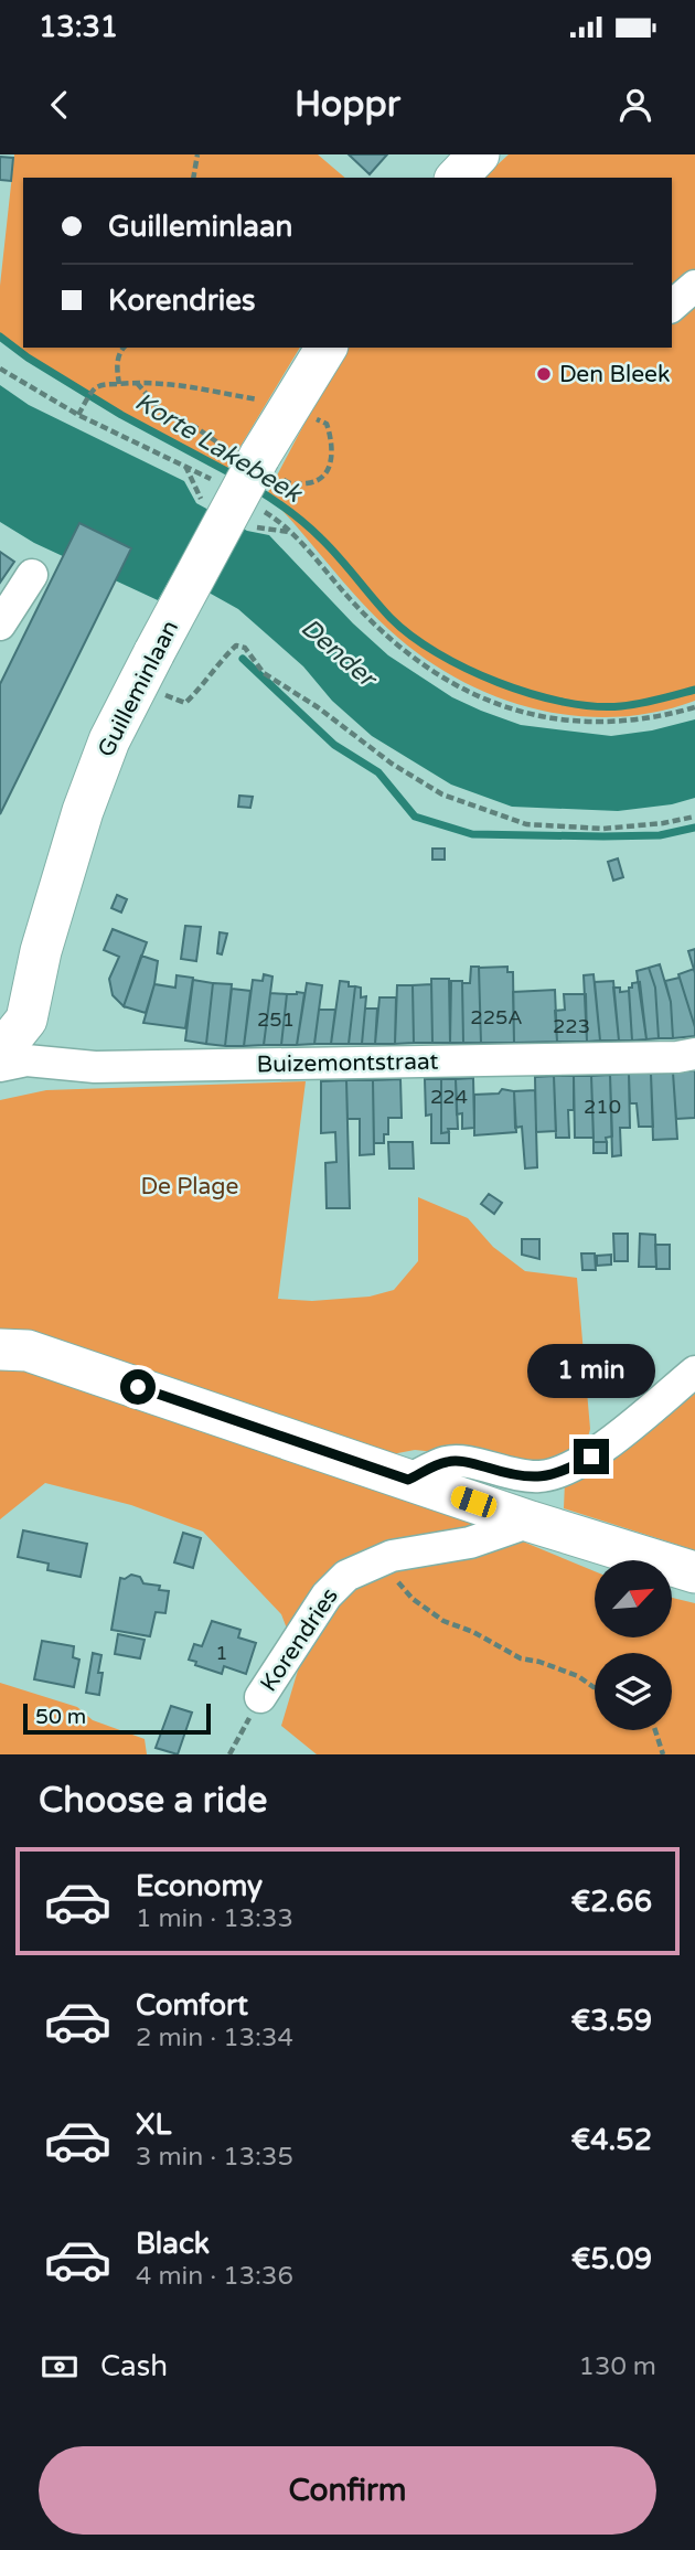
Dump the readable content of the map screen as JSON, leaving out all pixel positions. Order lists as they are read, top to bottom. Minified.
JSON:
{"streets":{"main road":["Guilleminlaan"],"street":["Buizemontstraat","Korendries"]},"water":["Korte Lakebeek","Dender"],"parks":["De Plage"],"places":["Den Bleek"],"house_numbers":["225A","251","223","224","210","1"],"scale_bar":"50 m","north":"top right","page":{"status":"13:31","header":"Hoppr","banner":["Guilleminlaan","Korendries"],"bubble":"1 min","scale":"50 m","heading":"Choose a ride","list":[{"name":"Economy","note":"1 min · 13:33","value":"€2.66"},{"name":"Comfort","note":"2 min · 13:34","value":"€3.59"},{"name":"XL","note":"3 min · 13:35","value":"€4.52"},{"name":"Black","note":"4 min · 13:36","value":"€5.09"}],"pay":["Cash","130 m"],"buttons":"Confirm"}}
